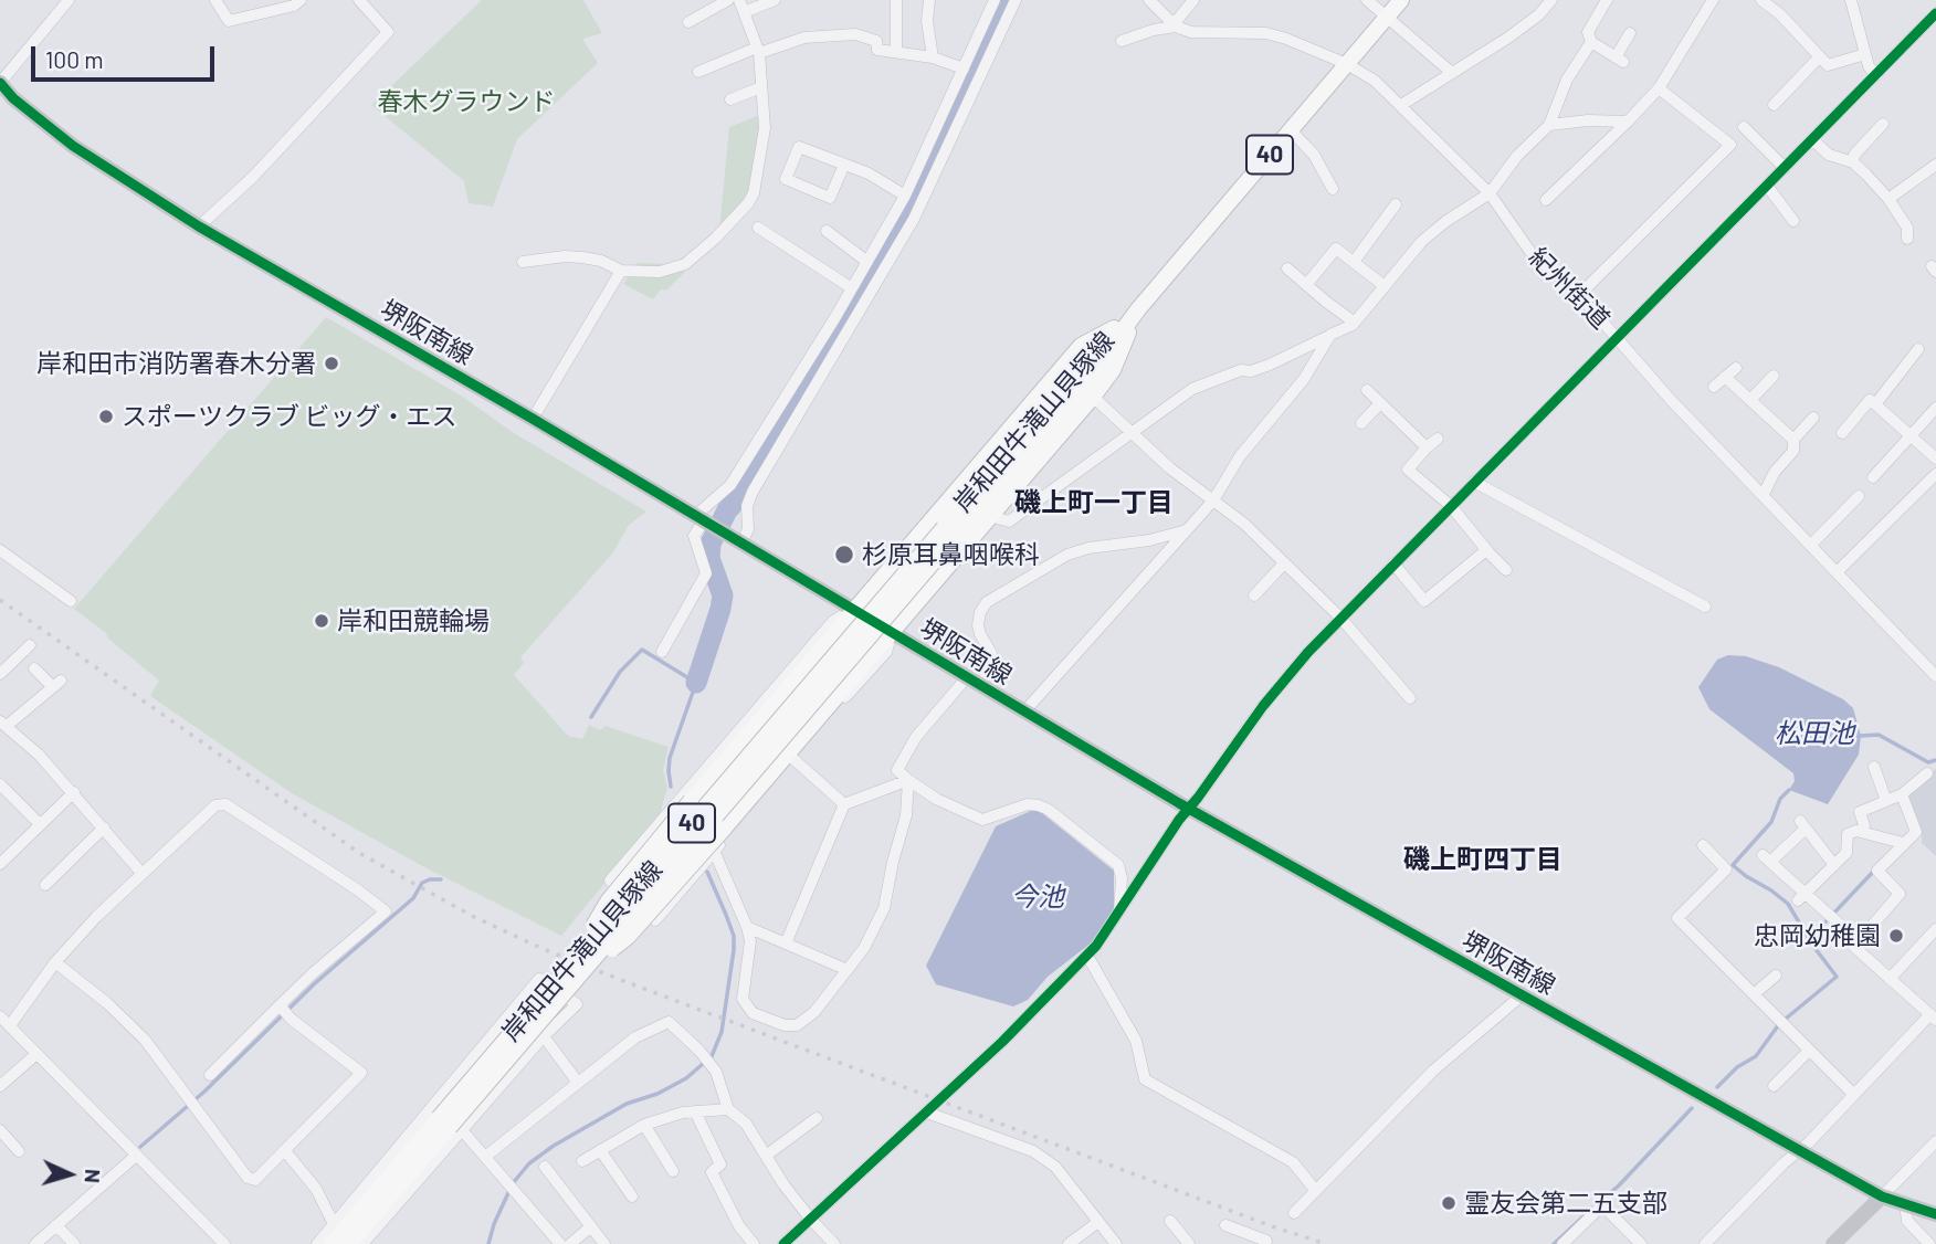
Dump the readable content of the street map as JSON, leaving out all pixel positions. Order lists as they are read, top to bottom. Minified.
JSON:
{"streets":{"main road":["40","堺阪南線","岸和田牛滝山貝塚線"],"street":["紀州街道"]},"crossings":[["紀州街道","岸和田牛滝山貝塚線"]],"districts":["磯上町一丁目","磯上町四丁目"],"water":["松田池","今池"],"parks":["春木グラウンド"],"places":["岸和田市消防署春木分署","スポーツクラブ ビッグ・エス","杉原耳鼻咽喉科","岸和田競輪場","忠岡幼稚園","霊友会第二五支部"],"scale_bar":"100 m","north":"right"}
